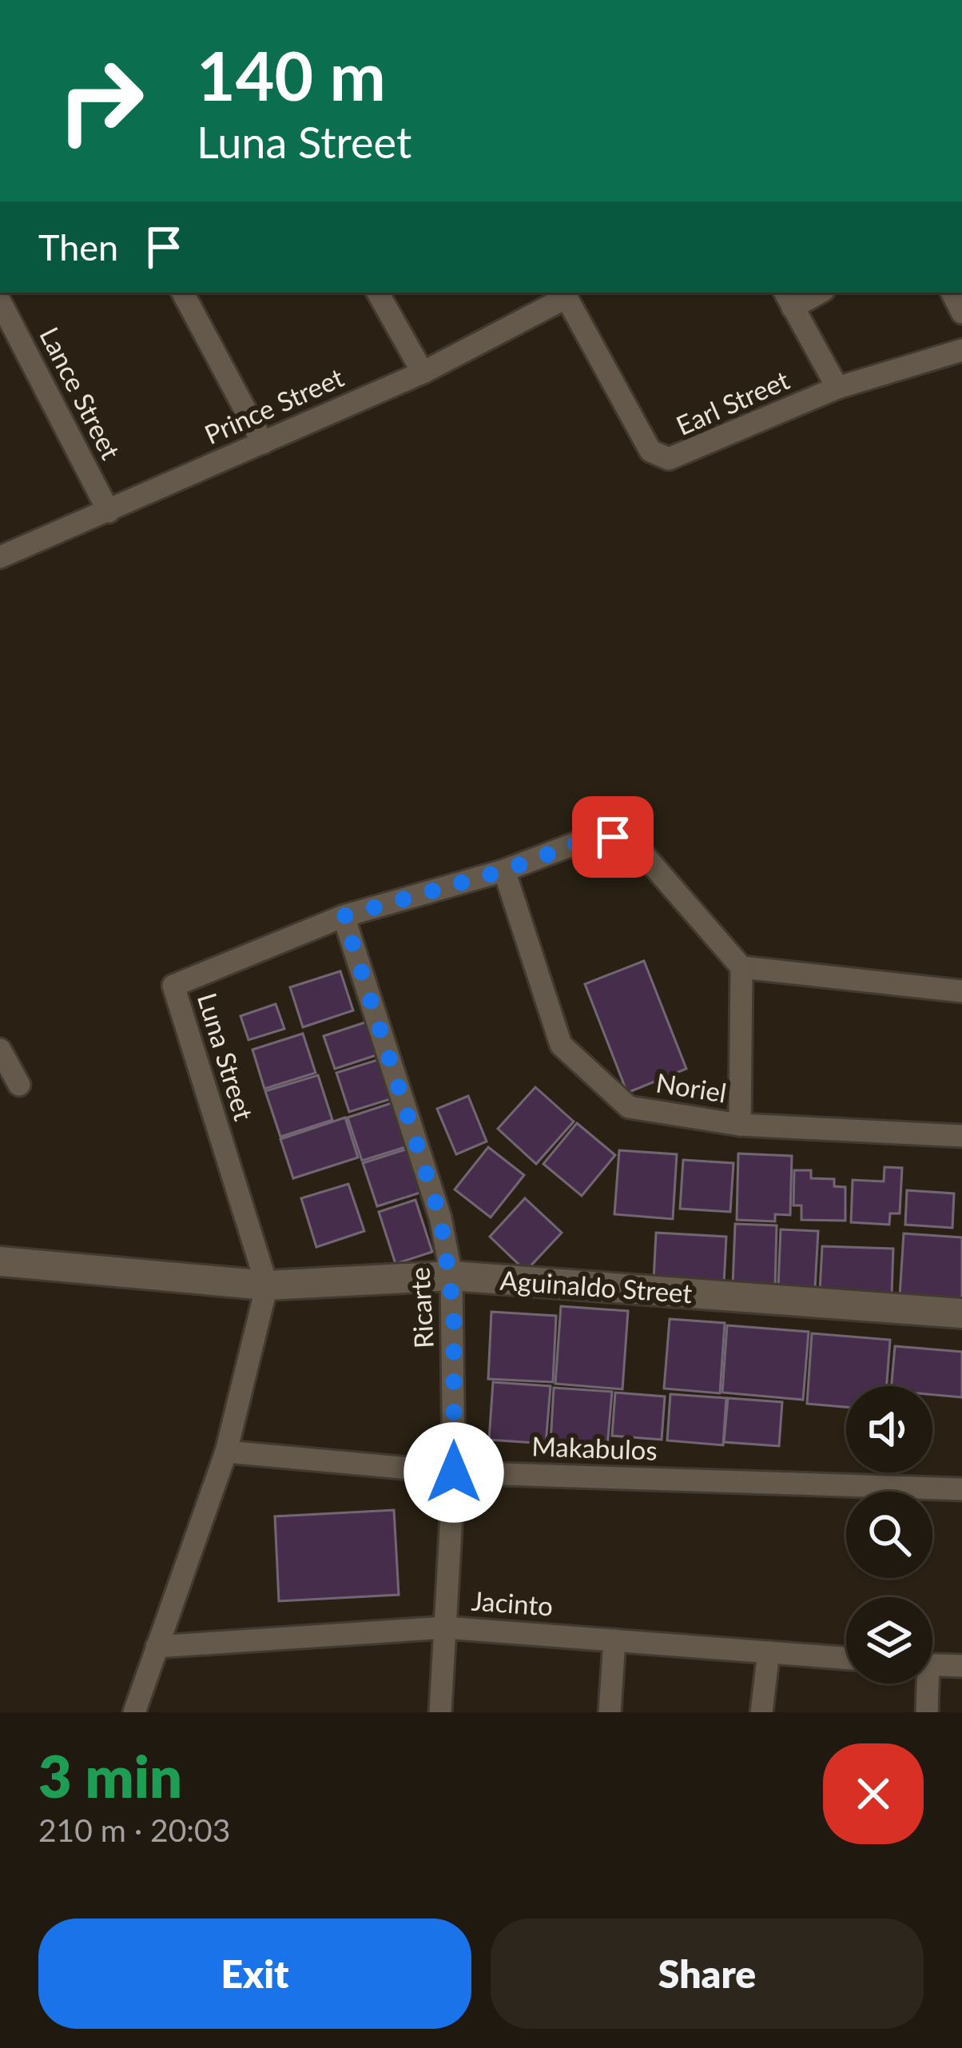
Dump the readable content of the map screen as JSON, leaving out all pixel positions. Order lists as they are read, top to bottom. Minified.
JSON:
{"streets":{"street":["Lance Street","Earl Street","Prince Street","Luna Street","Noriel","Aguinaldo Street","Ricarte","Makabulos","Jacinto"]},"crossings":[["Lance Street","Prince Street"],["Earl Street","Prince Street"],["Luna Street","Noriel"],["Luna Street","Aguinaldo Street"],["Luna Street","Ricarte"],["Aguinaldo Street","Ricarte"],["Ricarte","Makabulos"],["Ricarte","Jacinto"]],"page":{"turn":["140 m","Luna Street"],"then":"Then","heading":["3 min","210 m · 20:03"],"buttons":["Exit","Share"]}}
